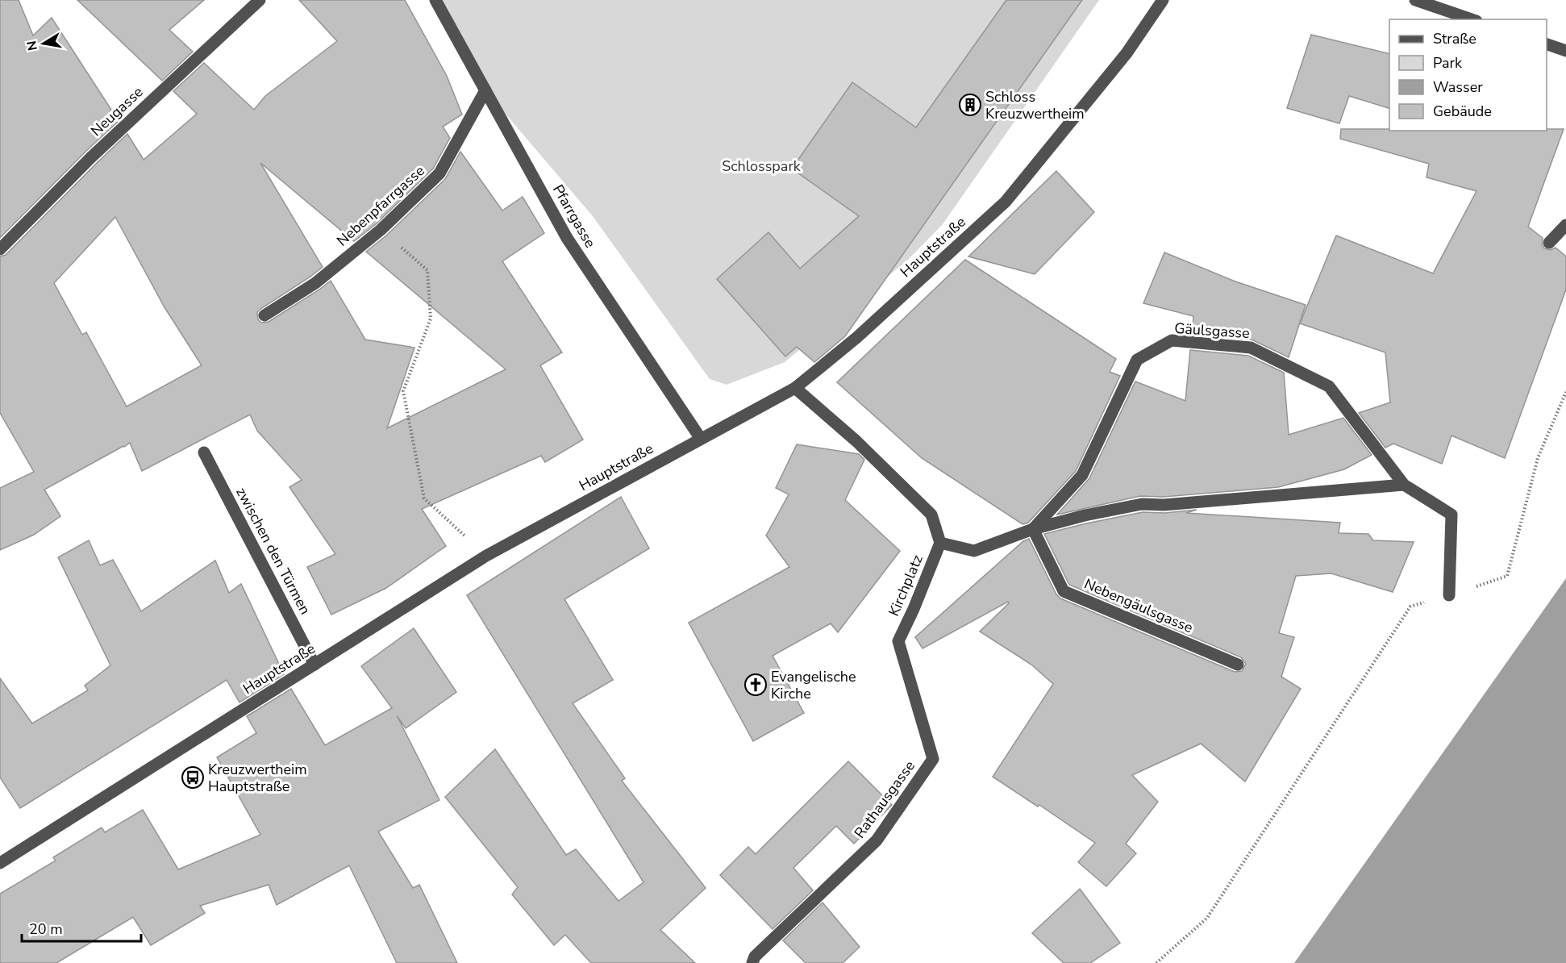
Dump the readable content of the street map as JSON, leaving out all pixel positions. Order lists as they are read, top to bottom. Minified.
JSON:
{"streets":{"street":["Neugasse","Nebenpfarrgasse","Pfarrgasse","Hauptstraße","Gäulsgasse","zwischen den Türmen","Kirchplatz","Nebengäulsgasse","Rathausgasse"]},"crossings":[["Nebenpfarrgasse","Pfarrgasse"],["Pfarrgasse","Hauptstraße"],["Hauptstraße","zwischen den Türmen"],["Gäulsgasse","Kirchplatz"],["Gäulsgasse","Nebengäulsgasse"],["Kirchplatz","Rathausgasse"]],"parks":["Schlosspark"],"places":{"building":["Schloss Kreuzwertheim"],"church":["Evangelische Kirche"],"bus stop":["Kreuzwertheim Hauptstraße"]},"legend":["Straße","Park","Wasser","Gebäude"],"scale_bar":"20 m","north":"left"}
